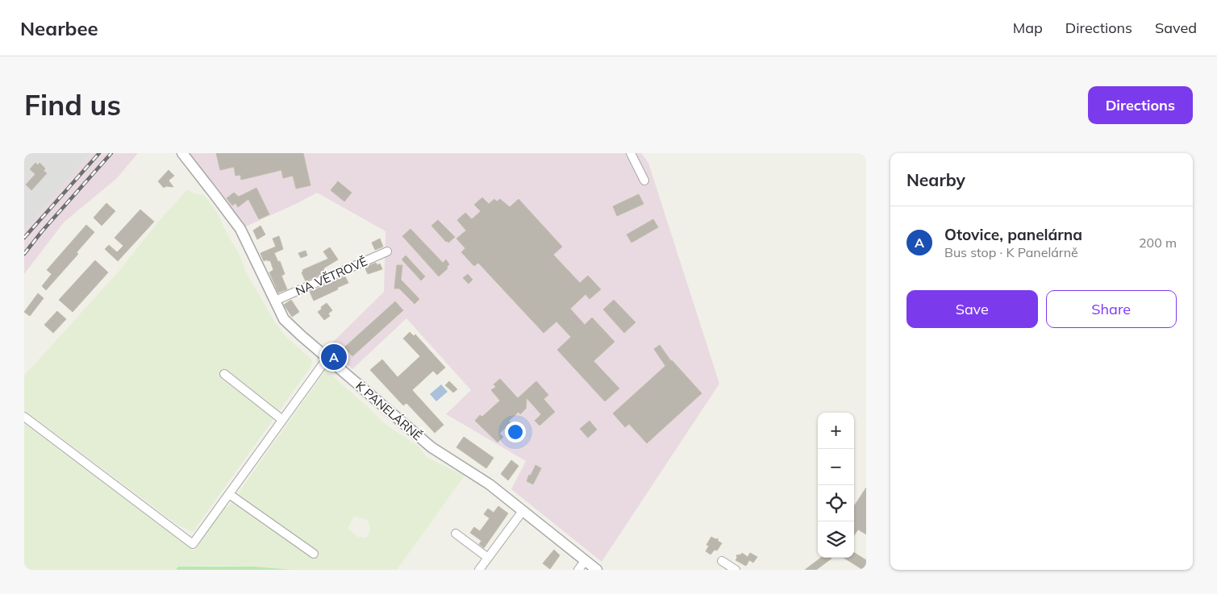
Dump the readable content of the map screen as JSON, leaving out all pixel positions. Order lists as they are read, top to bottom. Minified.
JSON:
{"streets":{"street":["NA VĚTROVĚ","K PANELÁRNĚ"]},"crossings":[["NA VĚTROVĚ","K PANELÁRNĚ"]],"page":{"header":"Nearbee","nav":["Map","Directions","Saved"],"buttons":["Directions",["Save","Share"]],"title":"Find us","heading":"Nearby","list":[{"mark":"A","name":"Otovice, panelárna","note":"Bus stop · K Panelárně","value":"200 m"}],"pins":"A","map_buttons":["+","−"]}}
